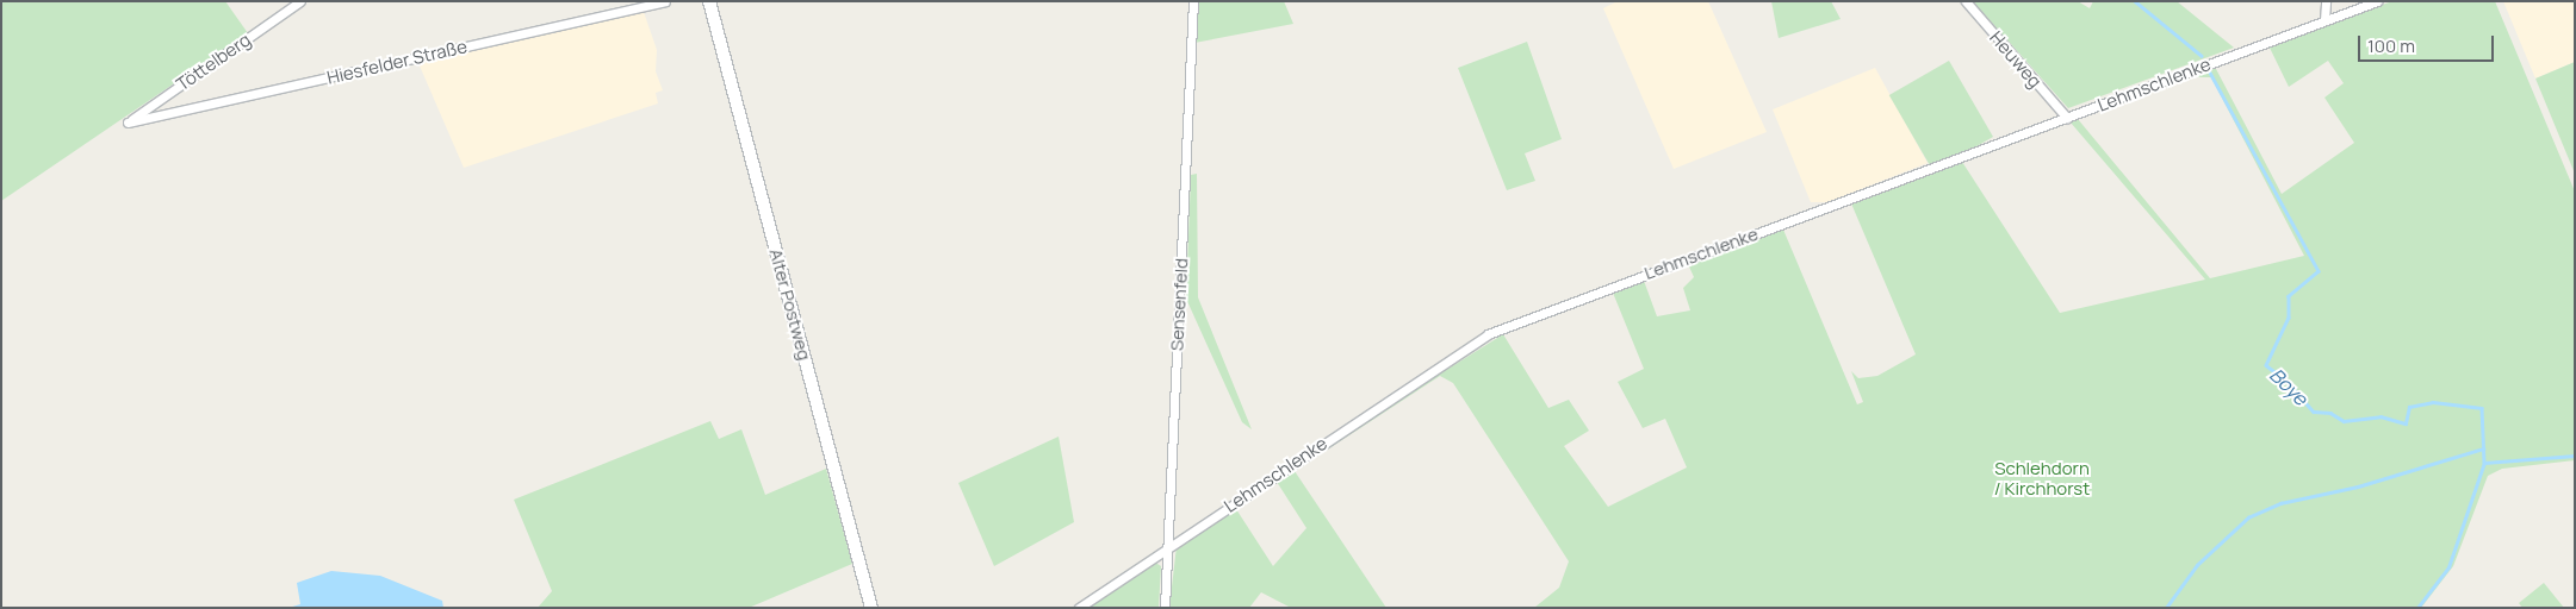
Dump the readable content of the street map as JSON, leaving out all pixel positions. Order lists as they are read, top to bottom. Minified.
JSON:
{"streets":{"main road":["Alter Postweg"],"street":["Heuweg","Töttelberg","Hiesfelder Straße","Lehmschlenke","Sensenfeld"]},"crossings":[["Heuweg","Lehmschlenke"],["Töttelberg","Hiesfelder Straße"],["Lehmschlenke","Sensenfeld"]],"water":["Boye"],"parks":["Schlehdorn / Kirchhorst"],"scale_bar":"100 m"}
